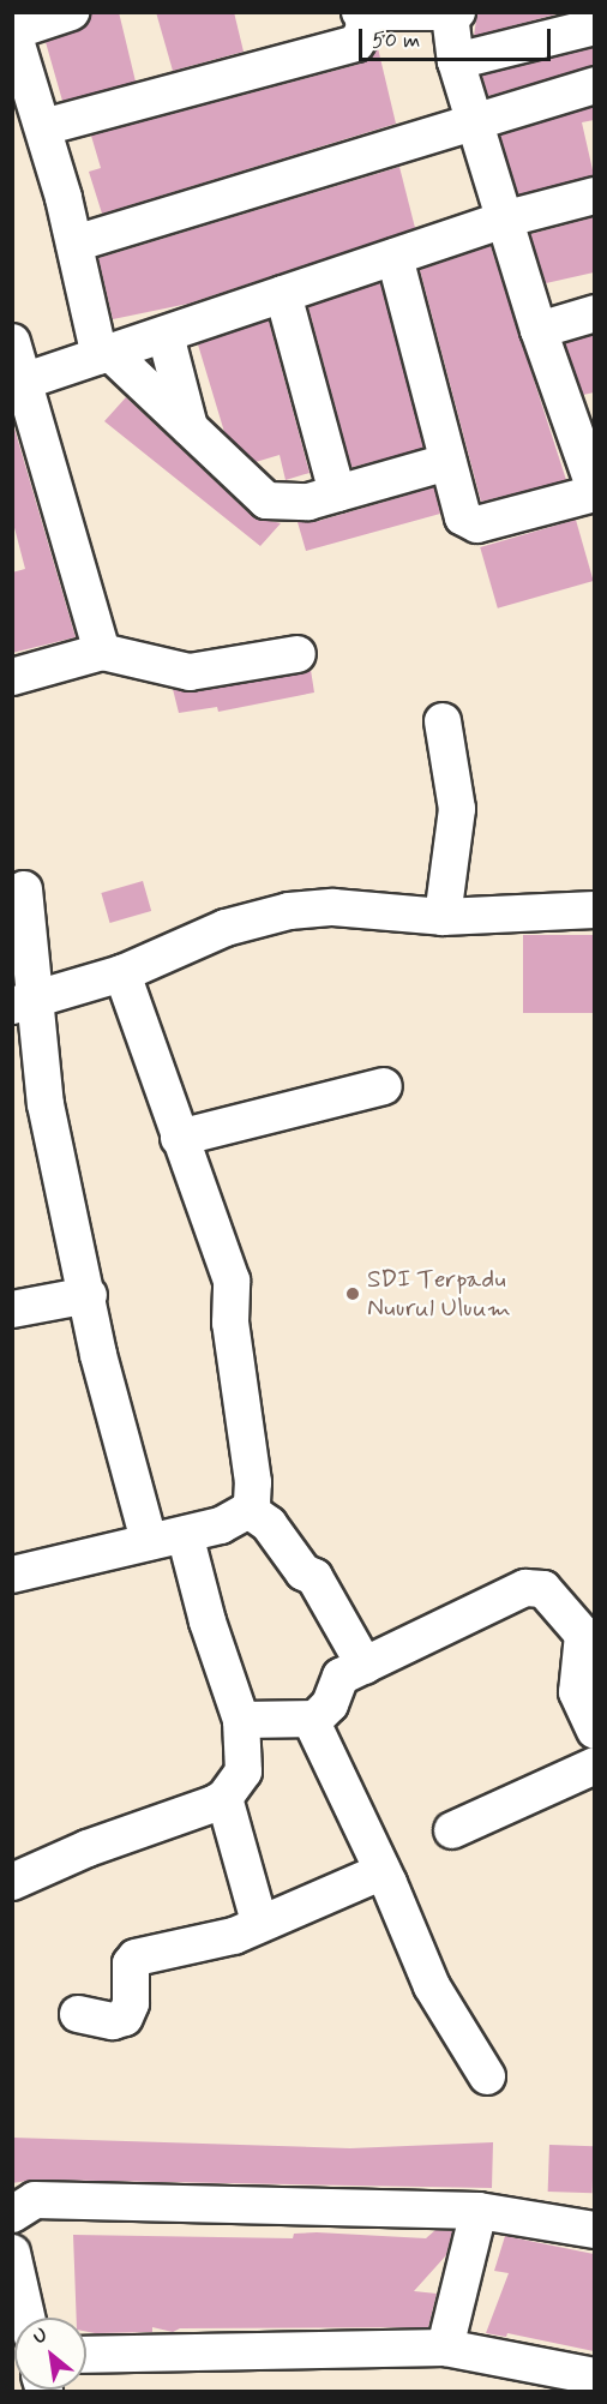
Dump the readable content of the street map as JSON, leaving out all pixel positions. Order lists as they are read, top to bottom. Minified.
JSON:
{"places":["SDI Terpadu Nuurul Uluum"],"scale_bar":"50 m","north":"top left"}
